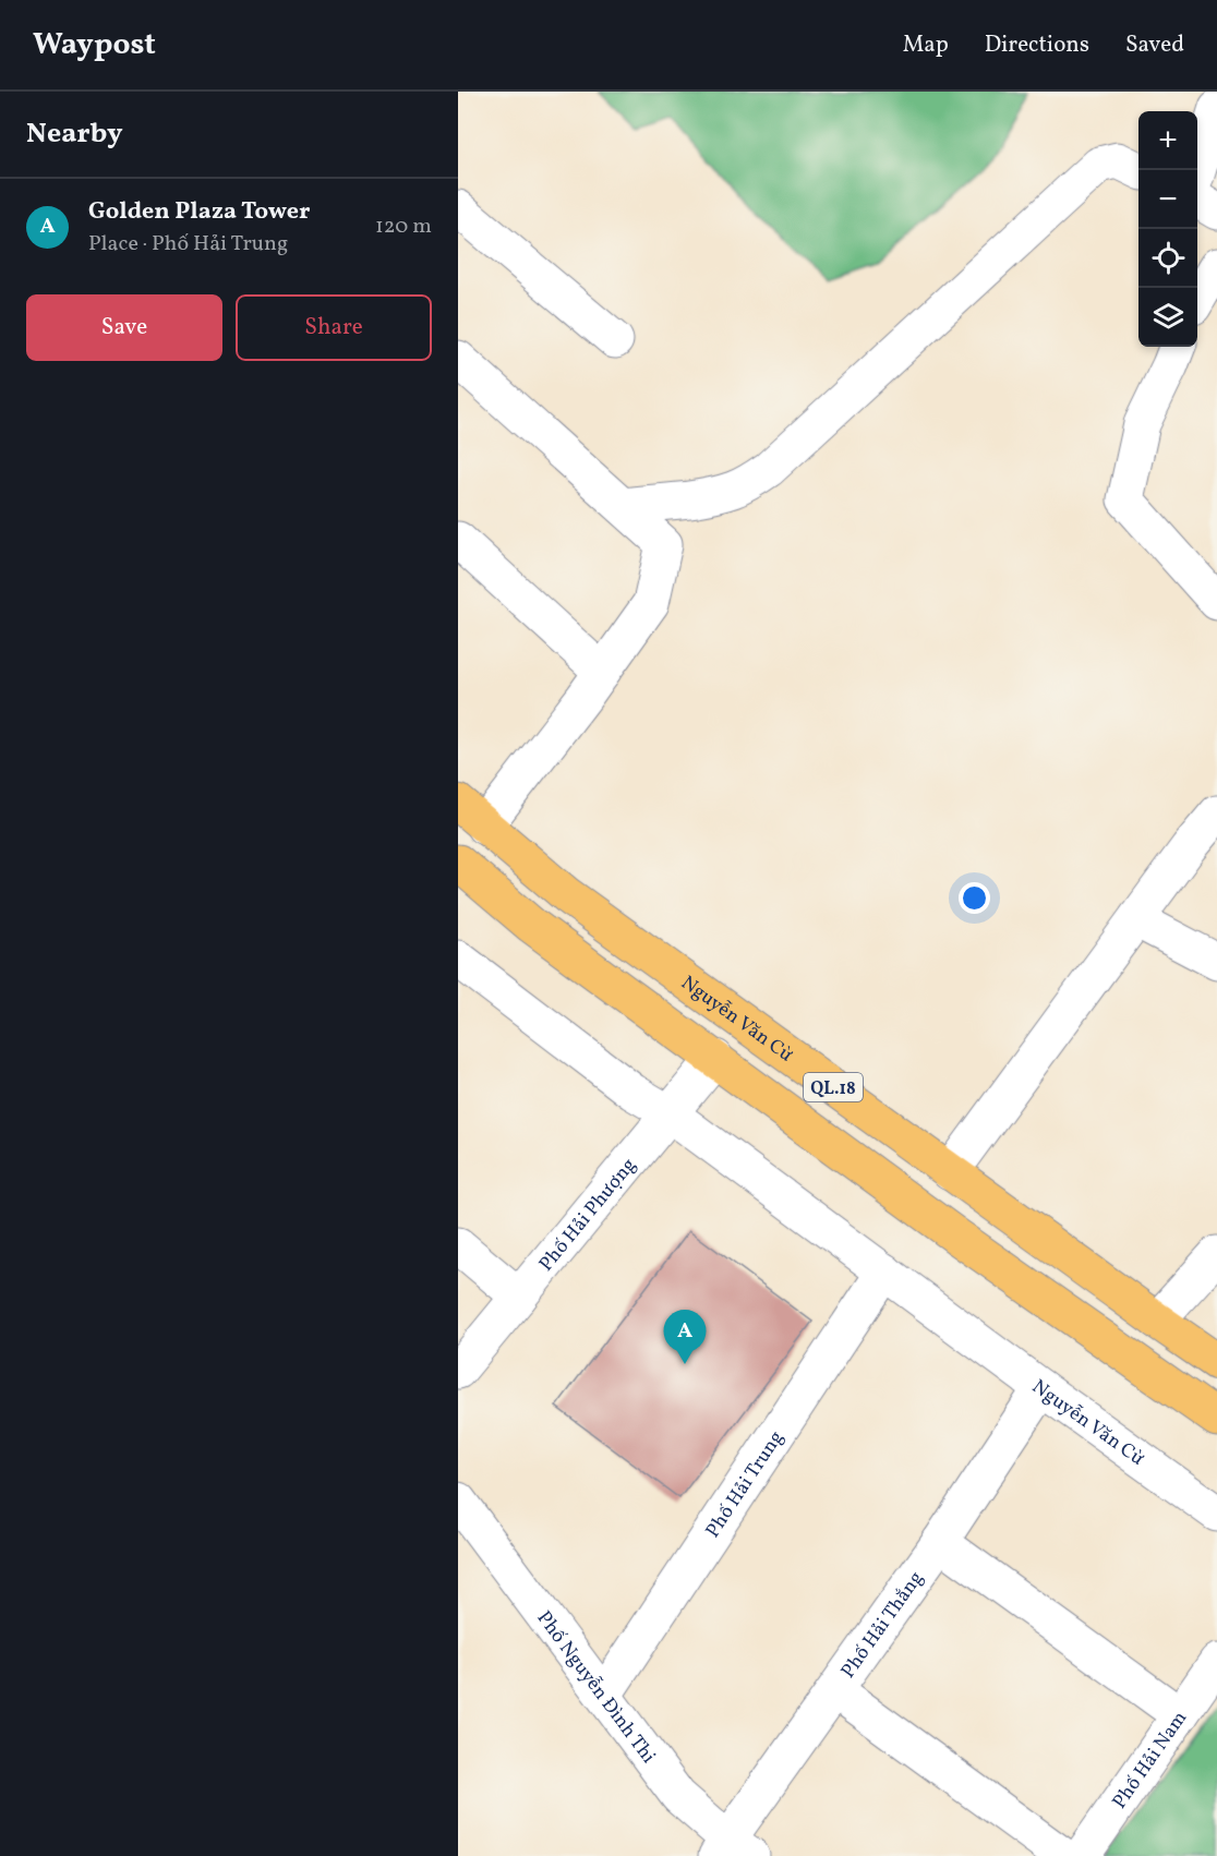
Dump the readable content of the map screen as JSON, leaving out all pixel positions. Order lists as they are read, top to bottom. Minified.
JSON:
{"streets":{"main road":["Nguyễn Văn Cừ","QL.18"],"street":["Phố Hải Phượng","Phố Hải Trung","Phố Hải Thắng","Phố Nguyễn Đình Thi","Phố Hải Nam"]},"crossings":[["Nguyễn Văn Cừ","Phố Hải Phượng"],["Nguyễn Văn Cừ","Phố Hải Trung"],["Nguyễn Văn Cừ","Phố Hải Thắng"],["QL.18","Phố Hải Phượng"],["Phố Hải Trung","Phố Nguyễn Đình Thi"],["Phố Hải Thắng","Phố Nguyễn Đình Thi"]],"page":{"header":"Waypost","nav":["Map","Directions","Saved"],"heading":"Nearby","map_buttons":["+","−"],"list":[{"mark":"A","name":"Golden Plaza Tower","note":"Place · Phố Hải Trung","value":"120 m"}],"buttons":["Save","Share"],"pins":"A"}}
